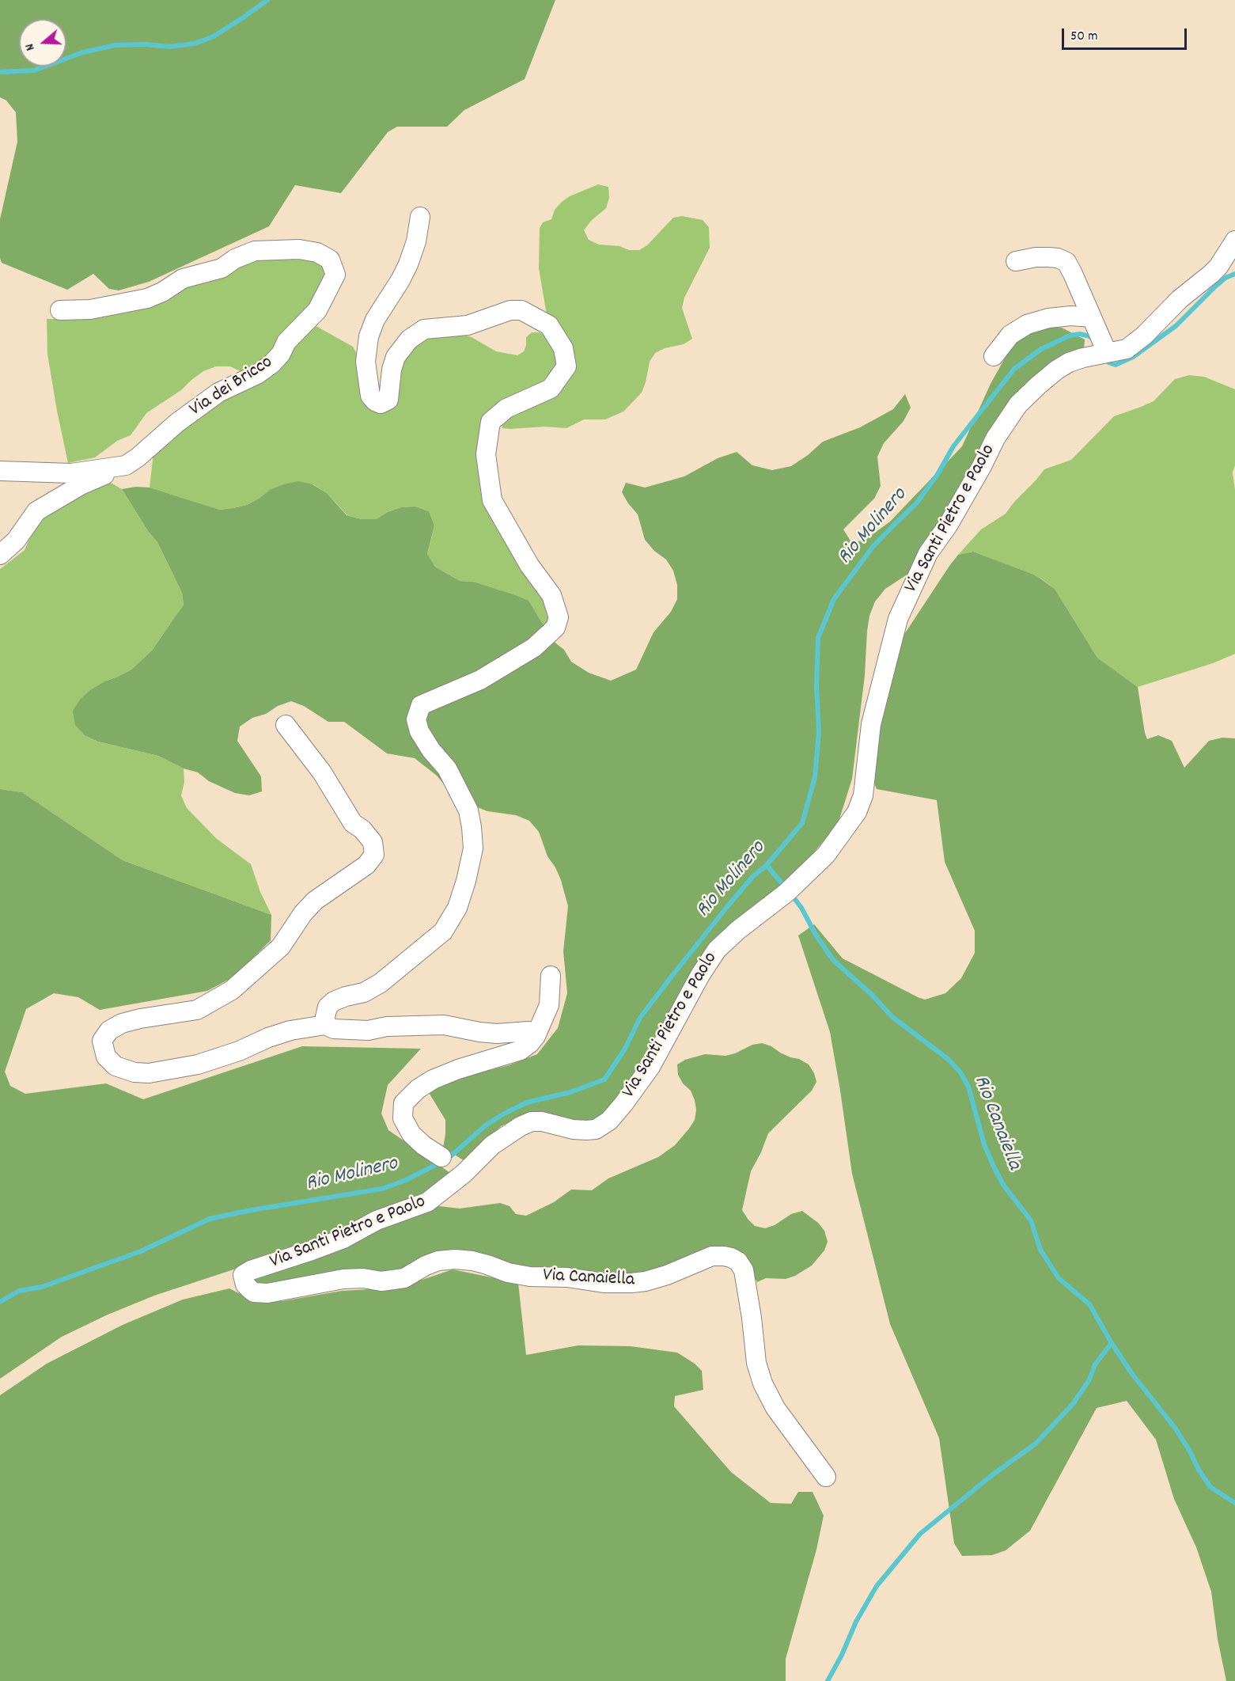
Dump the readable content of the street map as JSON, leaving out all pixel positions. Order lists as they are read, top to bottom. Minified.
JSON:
{"streets":{"street":["Via dei Bricco","Via Santi Pietro e Paolo","Via Canaiella"]},"crossings":[["Via Santi Pietro e Paolo","Via Canaiella"]],"water":["Rio Molinero","Rio Canaiella"],"scale_bar":"50 m","north":"left"}
